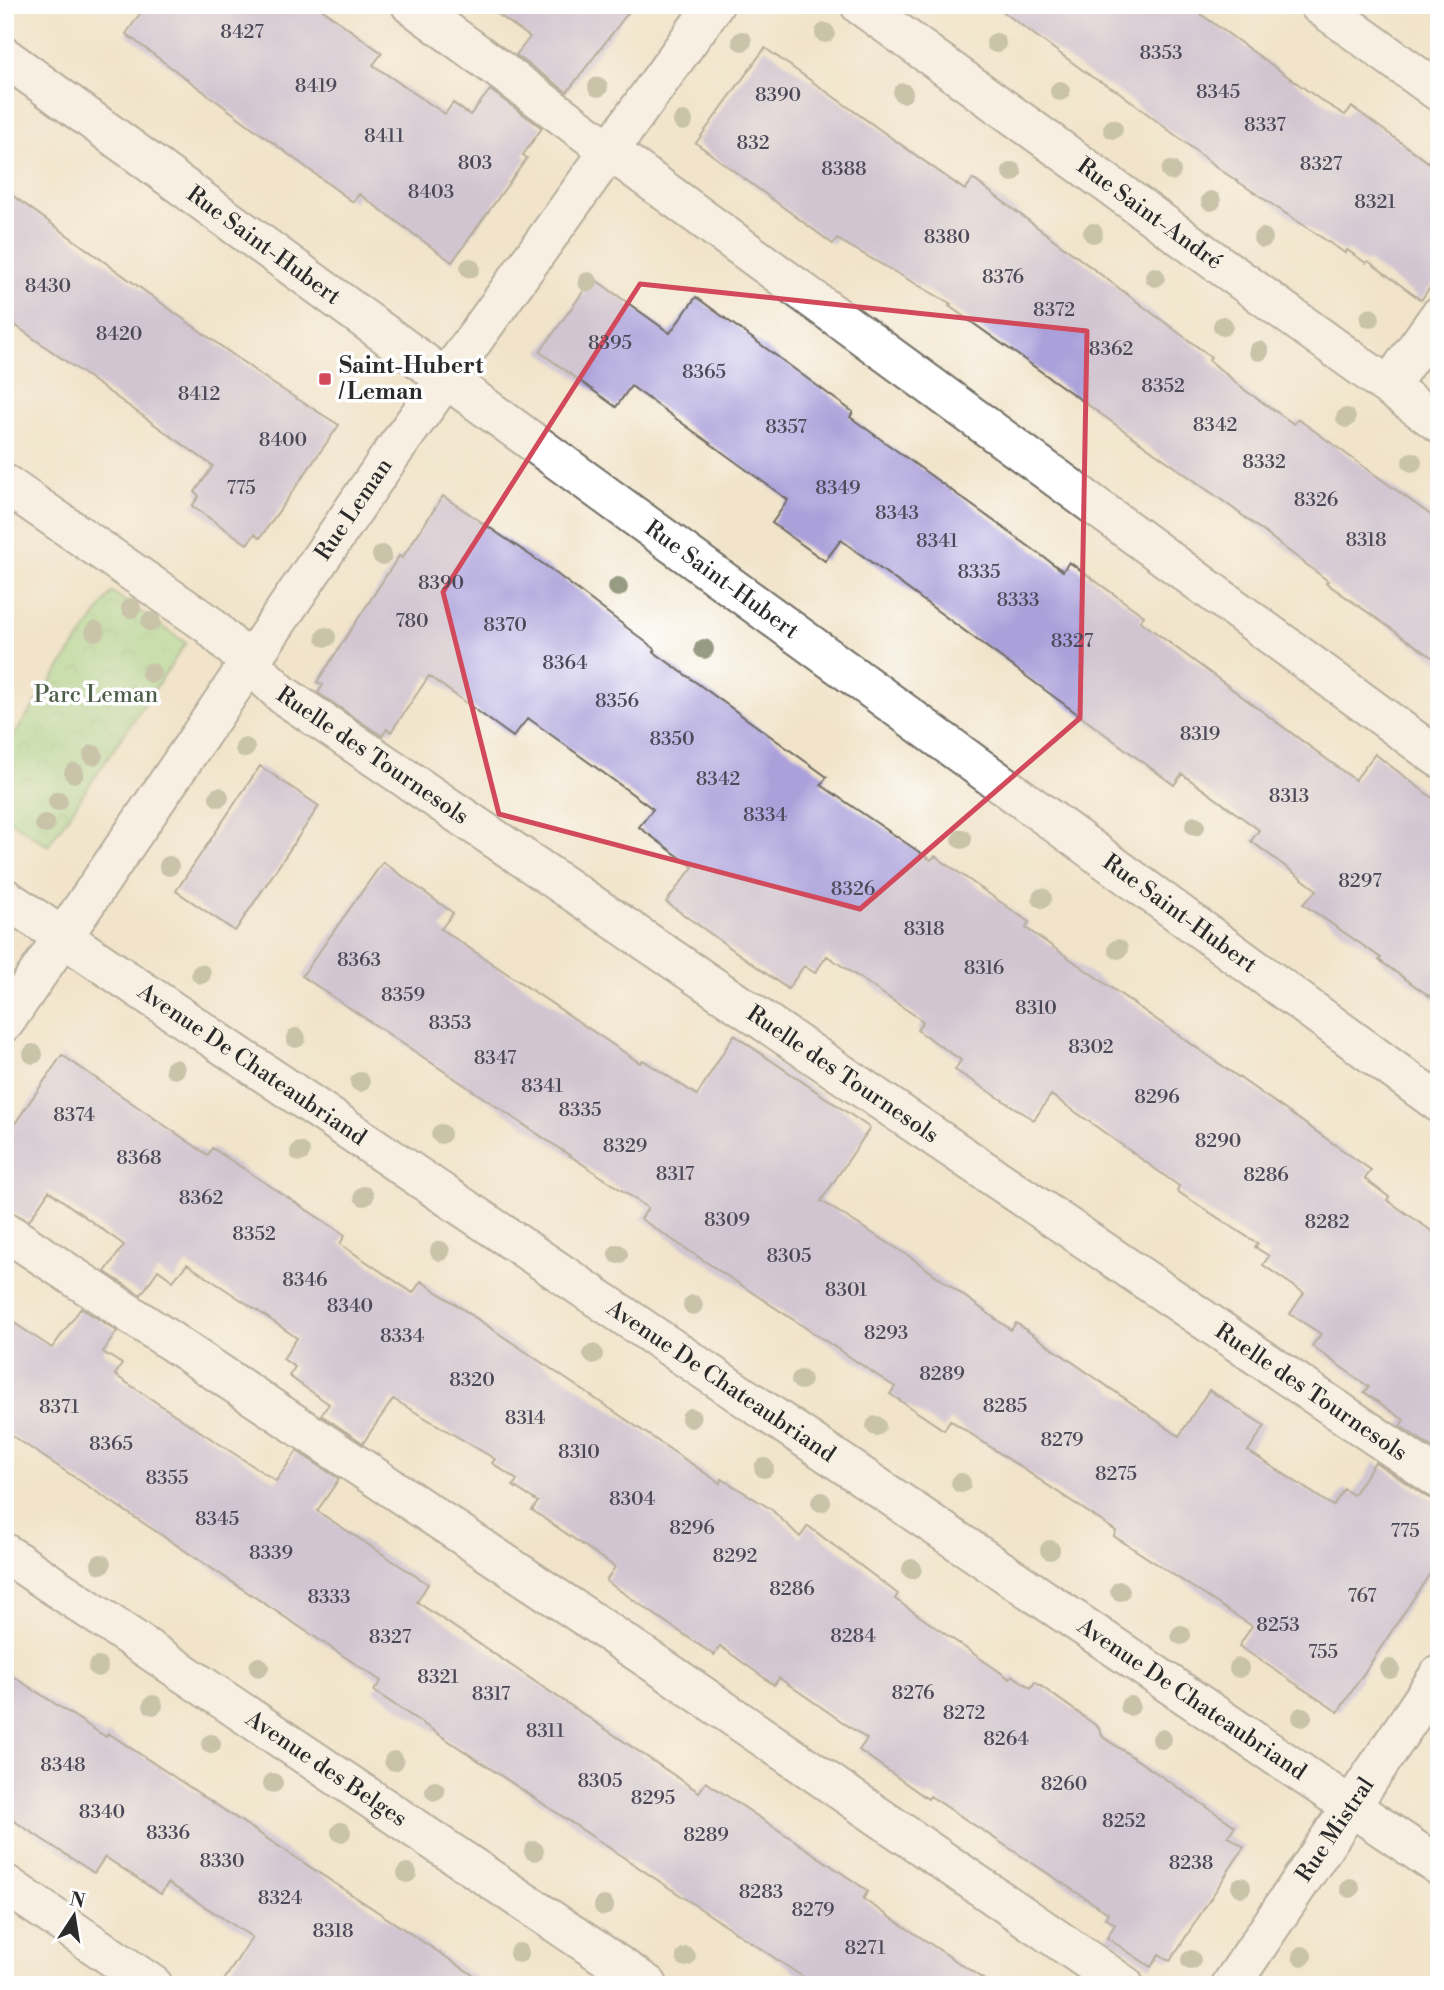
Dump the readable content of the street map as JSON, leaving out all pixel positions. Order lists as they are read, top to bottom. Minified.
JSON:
{"streets":{"street":["Rue Saint-André","Rue Saint-Hubert","Rue Leman","Ruelle des Tournesols","Avenue De Chateaubriand","Avenue des Belges","Rue Mistral"]},"crossings":[["Rue Saint-Hubert","Rue Leman"],["Rue Leman","Ruelle des Tournesols"],["Rue Leman","Avenue De Chateaubriand"],["Avenue De Chateaubriand","Rue Mistral"]],"parks":["Parc Leman"],"places":{"transit":["Saint-Hubert / Leman"]},"house_numbers":["8427","8353","8419","8345","8390","8337","8411","832","803","8327","8388","8403","8321","8380","8376","8430","8372","8420","8395","8362","8365","8352","8412","8342","8357","8400","8332","775","8349","8326","8343","8318","8341","8335","8390","8333","780","8370","8327","8364","8356","8319","8350","8342","8313","8334","8297","8326","8318","8363","8316","8359","8310","8353","8302","8347","8341","8296","8335","8374","8290","8329","8368","8317","8286","8362","8309","8282","8352","8305","8346","8301","8340","8293","8334","8289","8320","8285","8371","8314","8279","8365","8310","8275","8355","8304","8345","8296","775","8339","8292","8286","767","8333","8253","8284","8327","755","8321","8276","8317","8272","8311","8264","8348","8305","8260","8295","8340","8252","8336","8289","8330","8238","8283","8324","8279","8318","8271"],"north":"top"}
